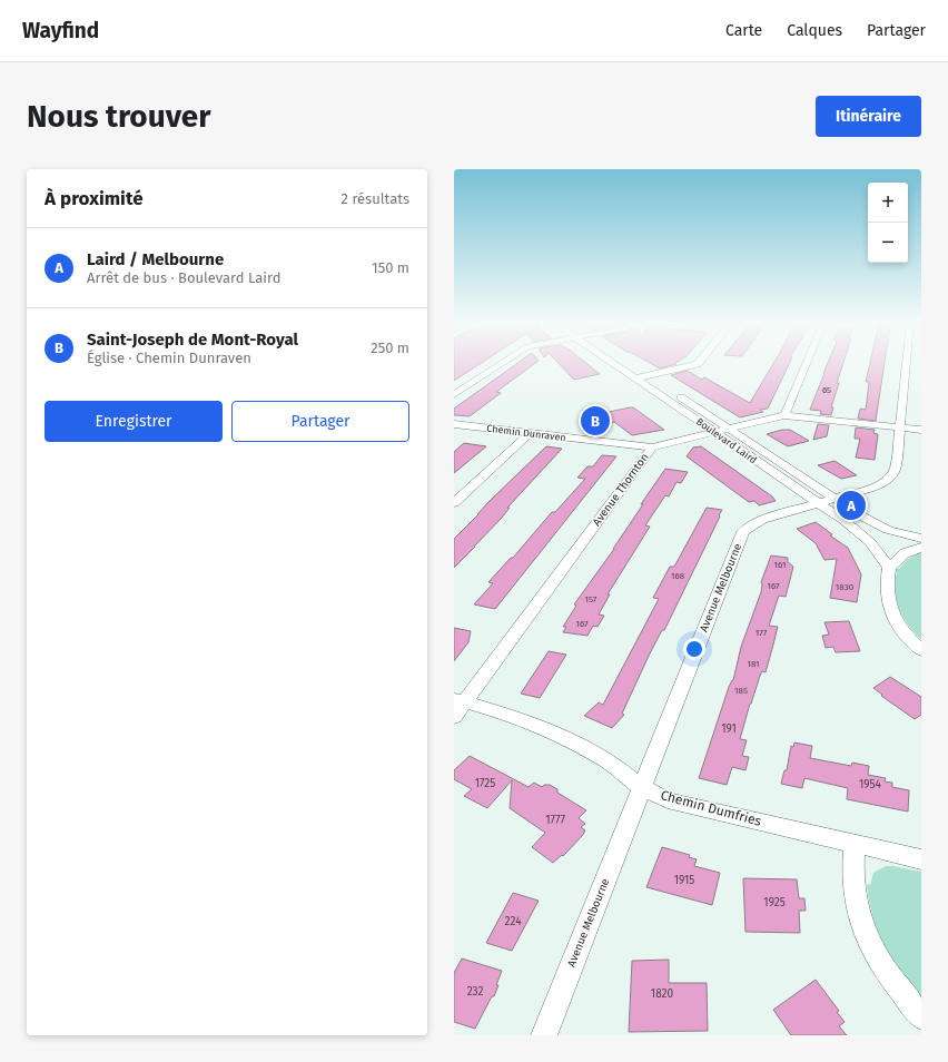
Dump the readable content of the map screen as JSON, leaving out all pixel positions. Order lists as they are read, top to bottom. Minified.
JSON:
{"streets":{"street":["Chemin Dunraven","Boulevard Laird","Avenue Thornton","Avenue Melbourne","Chemin Dumfries"]},"crossings":[["Chemin Dunraven","Avenue Thornton"],["Boulevard Laird","Avenue Thornton"],["Boulevard Laird","Avenue Melbourne"],["Avenue Thornton","Avenue Melbourne"],["Avenue Thornton","Chemin Dumfries"],["Avenue Melbourne","Chemin Dumfries"]],"house_numbers":["65","161","168","167","1830","157","167","177","181","185","191","1725","1954","1777","1915","1925","224","232","1820"],"page":{"header":"Wayfind","nav":["Carte","Calques","Partager"],"buttons":["Itinéraire",["Enregistrer","Partager"]],"title":"Nous trouver","heading":["À proximité","2 résultats"],"map_buttons":["+","−"],"list":[{"mark":"A","name":"Laird / Melbourne","note":"Arrêt de bus · Boulevard Laird","value":"150 m"},{"mark":"B","name":"Saint-Joseph de Mont-Royal","note":"Église · Chemin Dunraven","value":"250 m"}],"pins":["B","A"]}}
